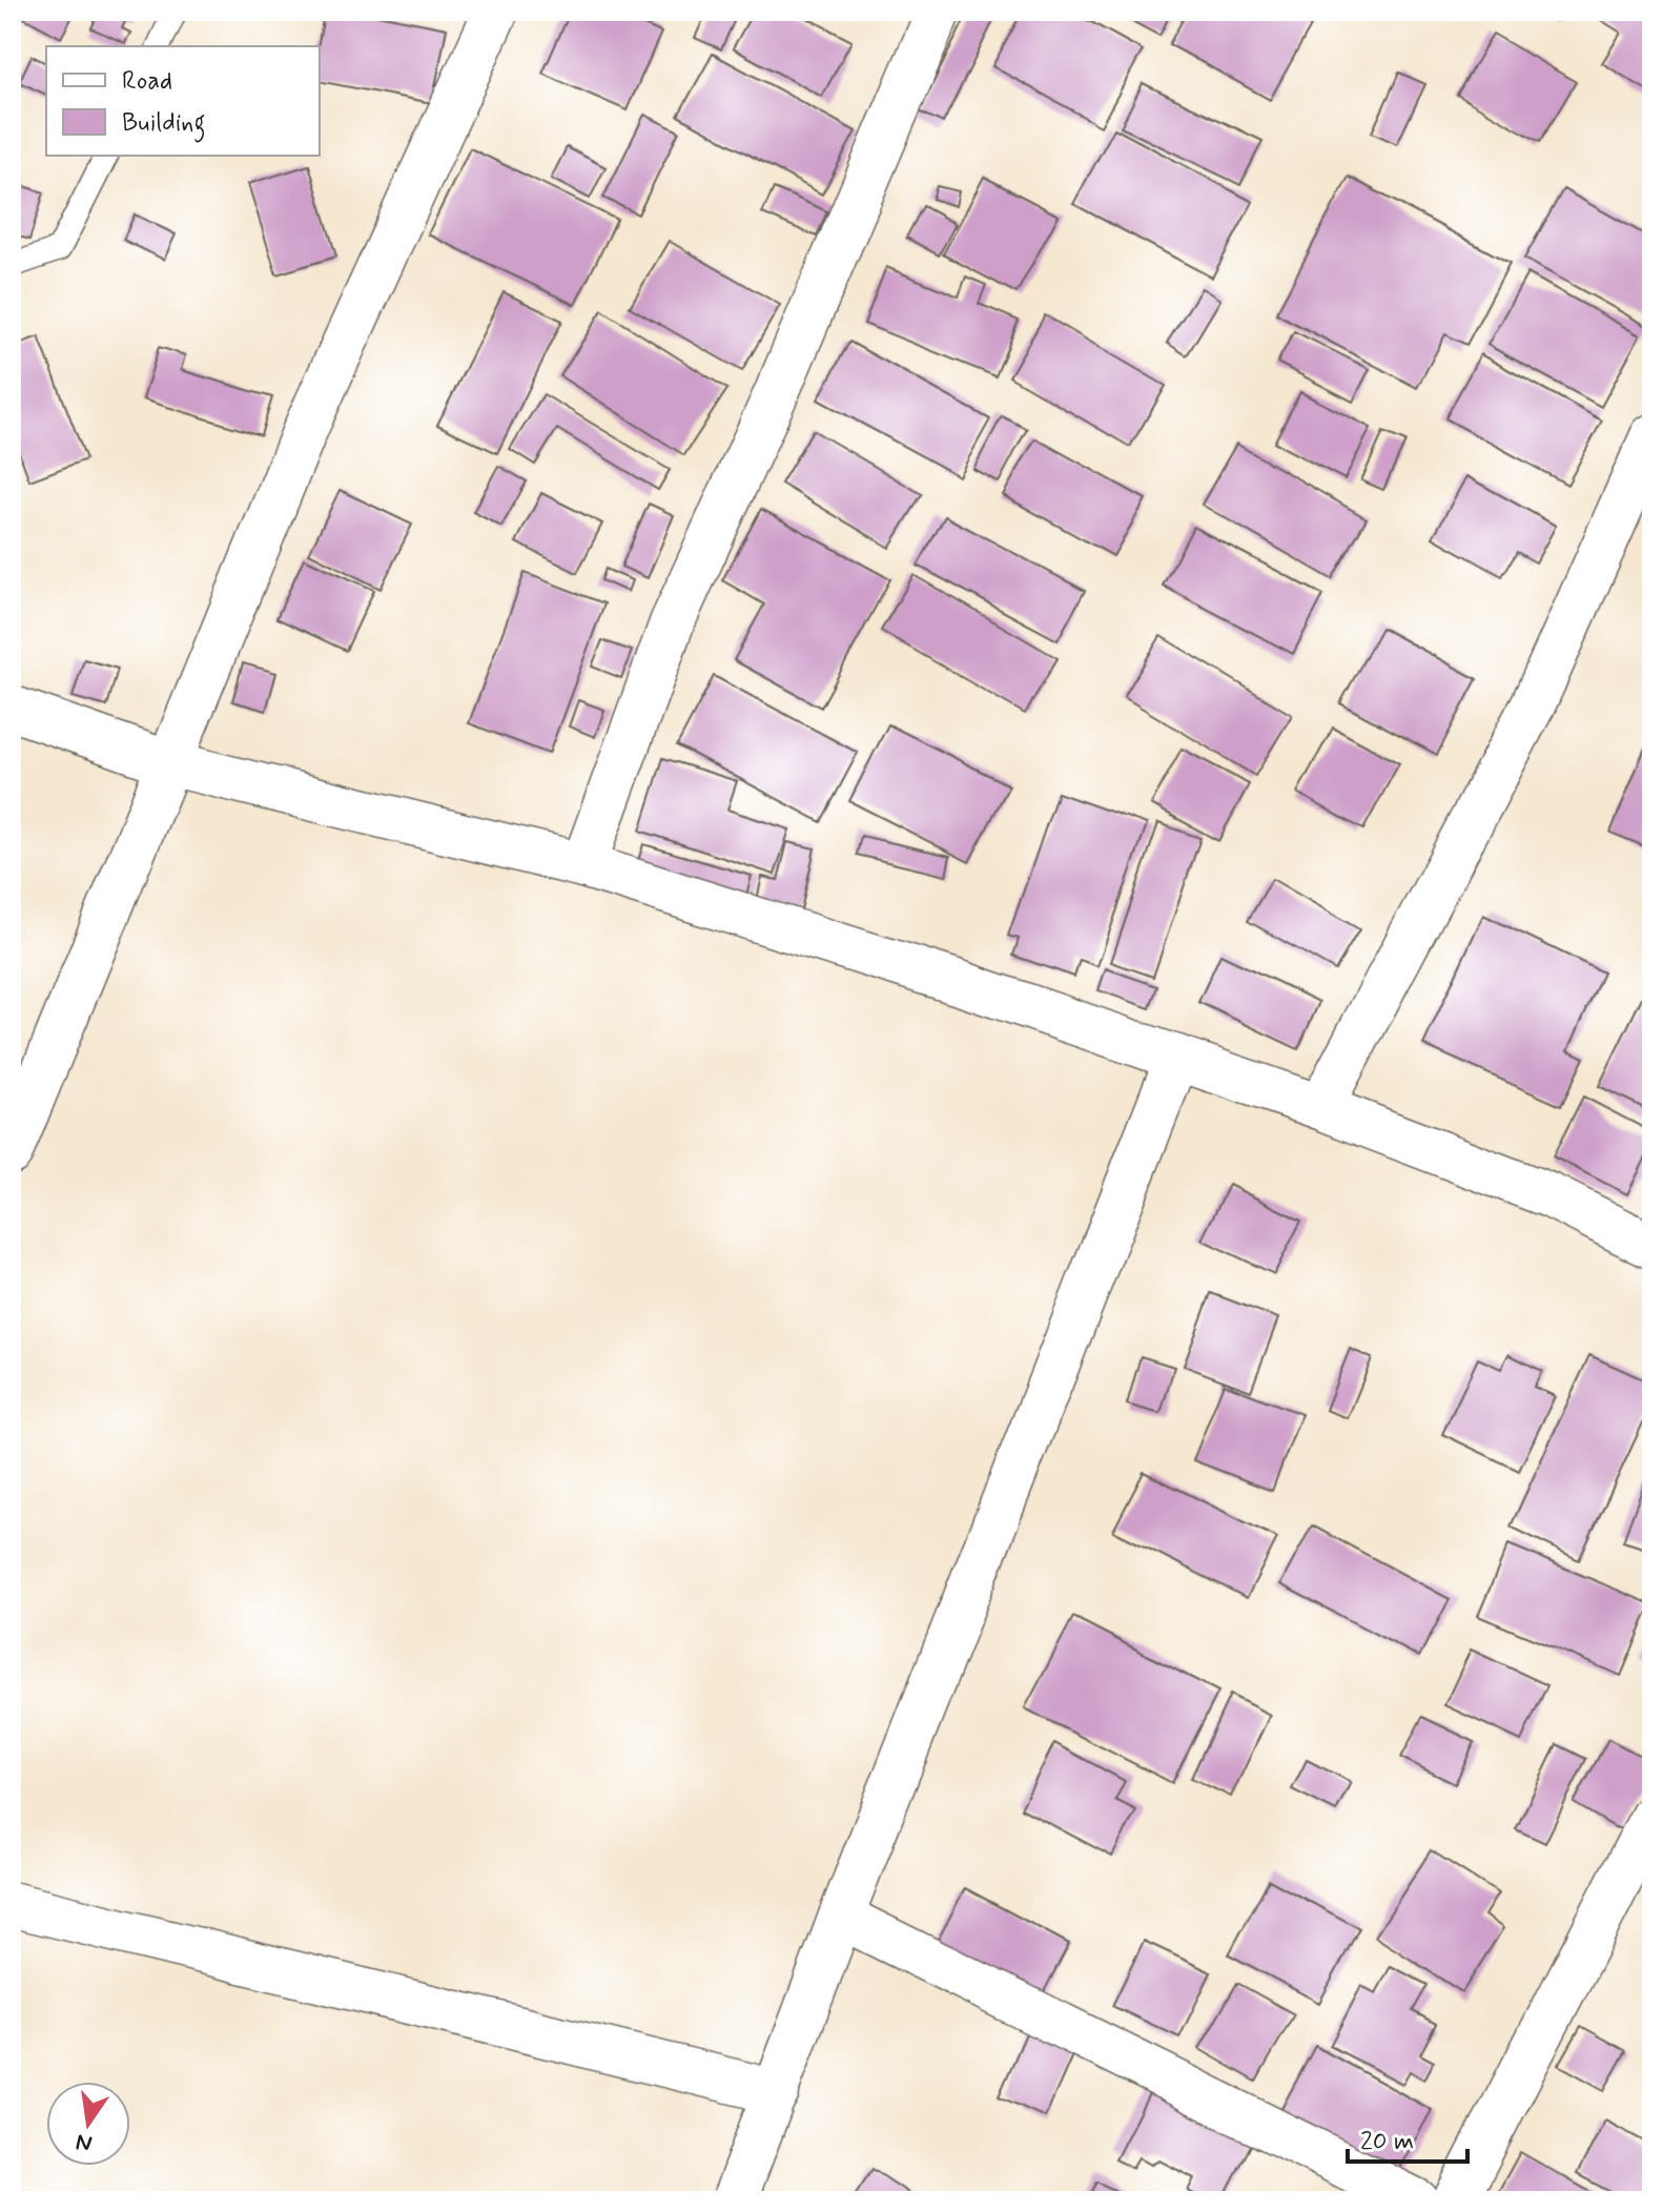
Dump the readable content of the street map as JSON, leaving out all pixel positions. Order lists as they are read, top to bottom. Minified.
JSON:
{"legend":["Road","Building"],"scale_bar":"20 m","north":"bottom"}
